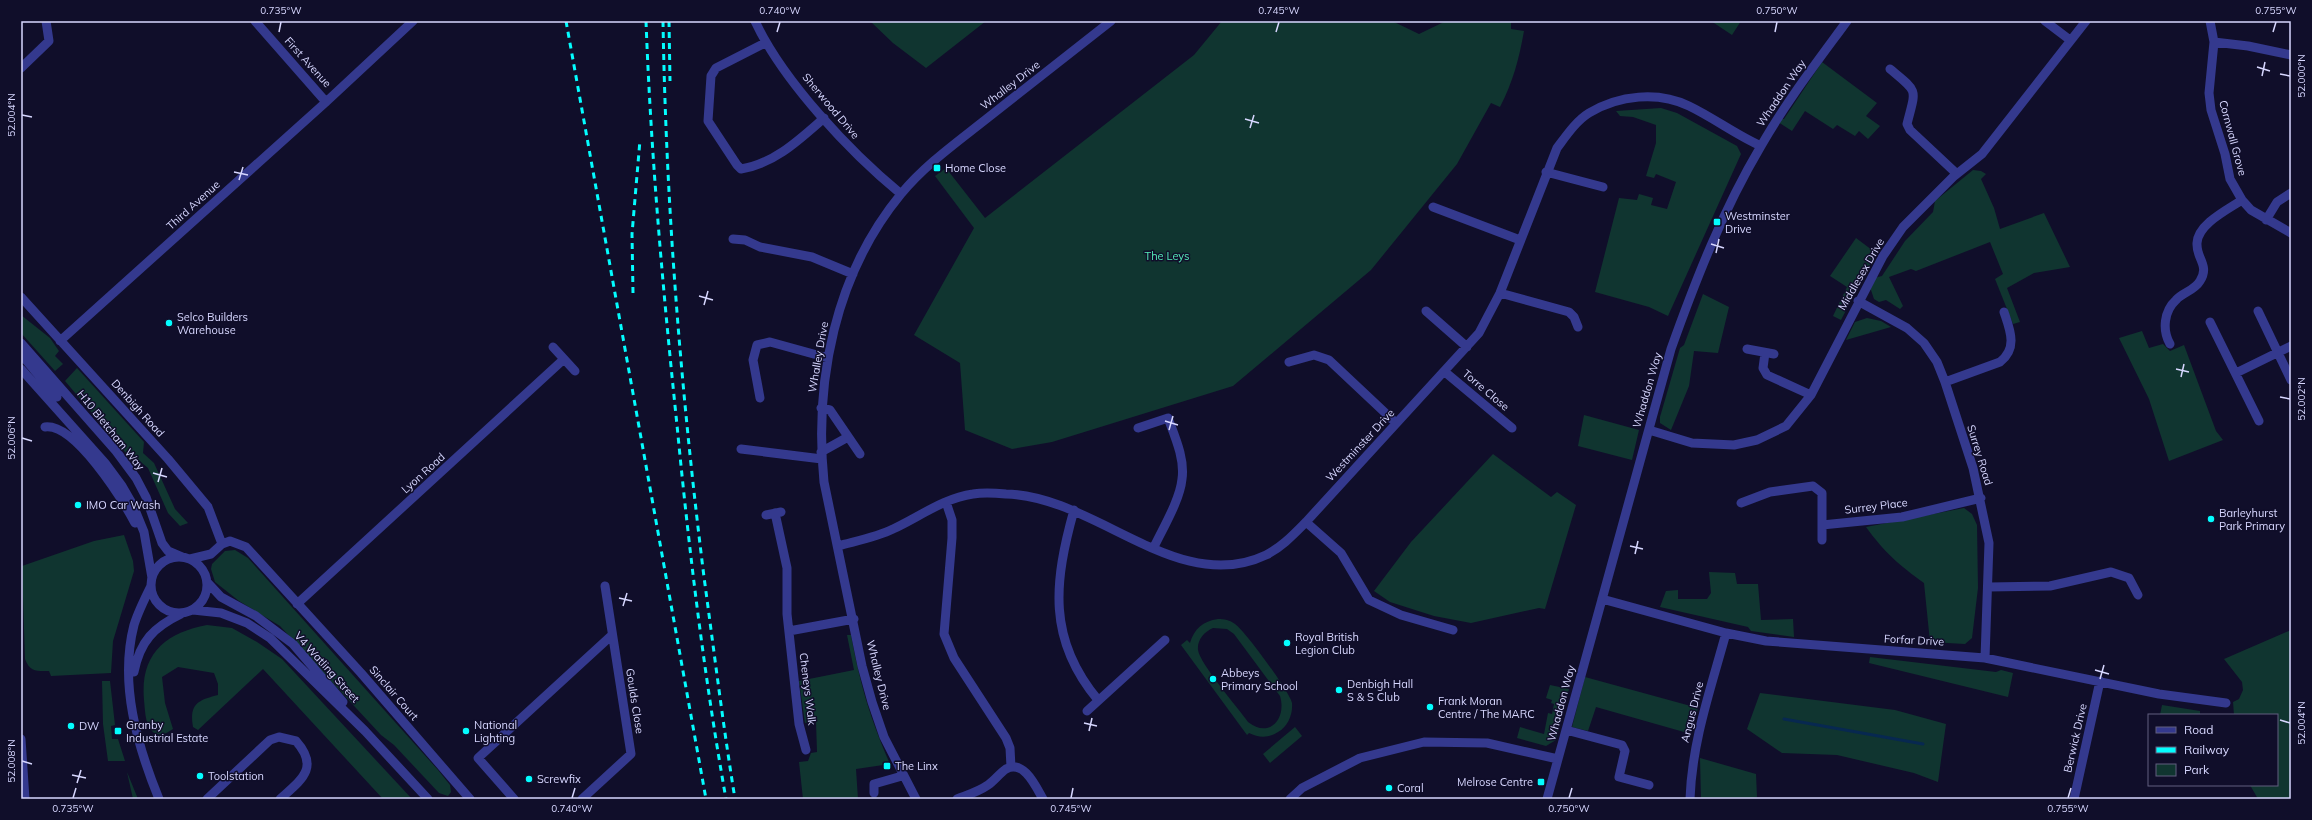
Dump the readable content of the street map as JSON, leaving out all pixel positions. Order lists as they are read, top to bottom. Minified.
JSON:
{"streets":{"street":["First Avenue","Whalley Drive","Whaddon Way","Sherwood Drive","Cornwall Grove","Third Avenue","Middlesex Drive","Torre Close","Denbigh Road","H10 Bletcham Way","Westminster Drive","Surrey Road","Lyon Road","Surrey Place","Forfar Drive","V4 Watling Street","Cheneys Walk","Sinclair Court","Goulds Close","Angus Drive","Berwick Drive"]},"crossings":[["First Avenue","Third Avenue"],["Whalley Drive","Sherwood Drive"],["Whalley Drive","Westminster Drive"],["Whaddon Way","Middlesex Drive"],["Whaddon Way","Westminster Drive"],["Whaddon Way","Forfar Drive"],["Third Avenue","Denbigh Road"],["Middlesex Drive","Surrey Road"],["Torre Close","Westminster Drive"],["H10 Bletcham Way","V4 Watling Street"],["Surrey Road","Surrey Place"],["Surrey Road","Forfar Drive"],["Lyon Road","Sinclair Court"],["Forfar Drive","Angus Drive"],["Forfar Drive","Berwick Drive"]],"parks":["The Leys"],"places":{"transit":["Home Close","Westminster Drive","Granby Industrial Estate","The Linx","Melrose Centre"],"other":["Selco Builders Warehouse","IMO Car Wash","Barleyhurst Park Primary","Royal British Legion Club","Abbeys Primary School","Denbigh Hall S & S Club","Frank Moran Centre / The MARC","DW","National Lighting","Toolstation","Screwfix","Coral"]},"legend":["Road","Railway","Park"],"coordinates":["0.735°W","0.740°W","0.745°W","0.750°W","0.755°W","52.000°N","52.004°N","52.002°N","52.006°N","52.008°N"]}
